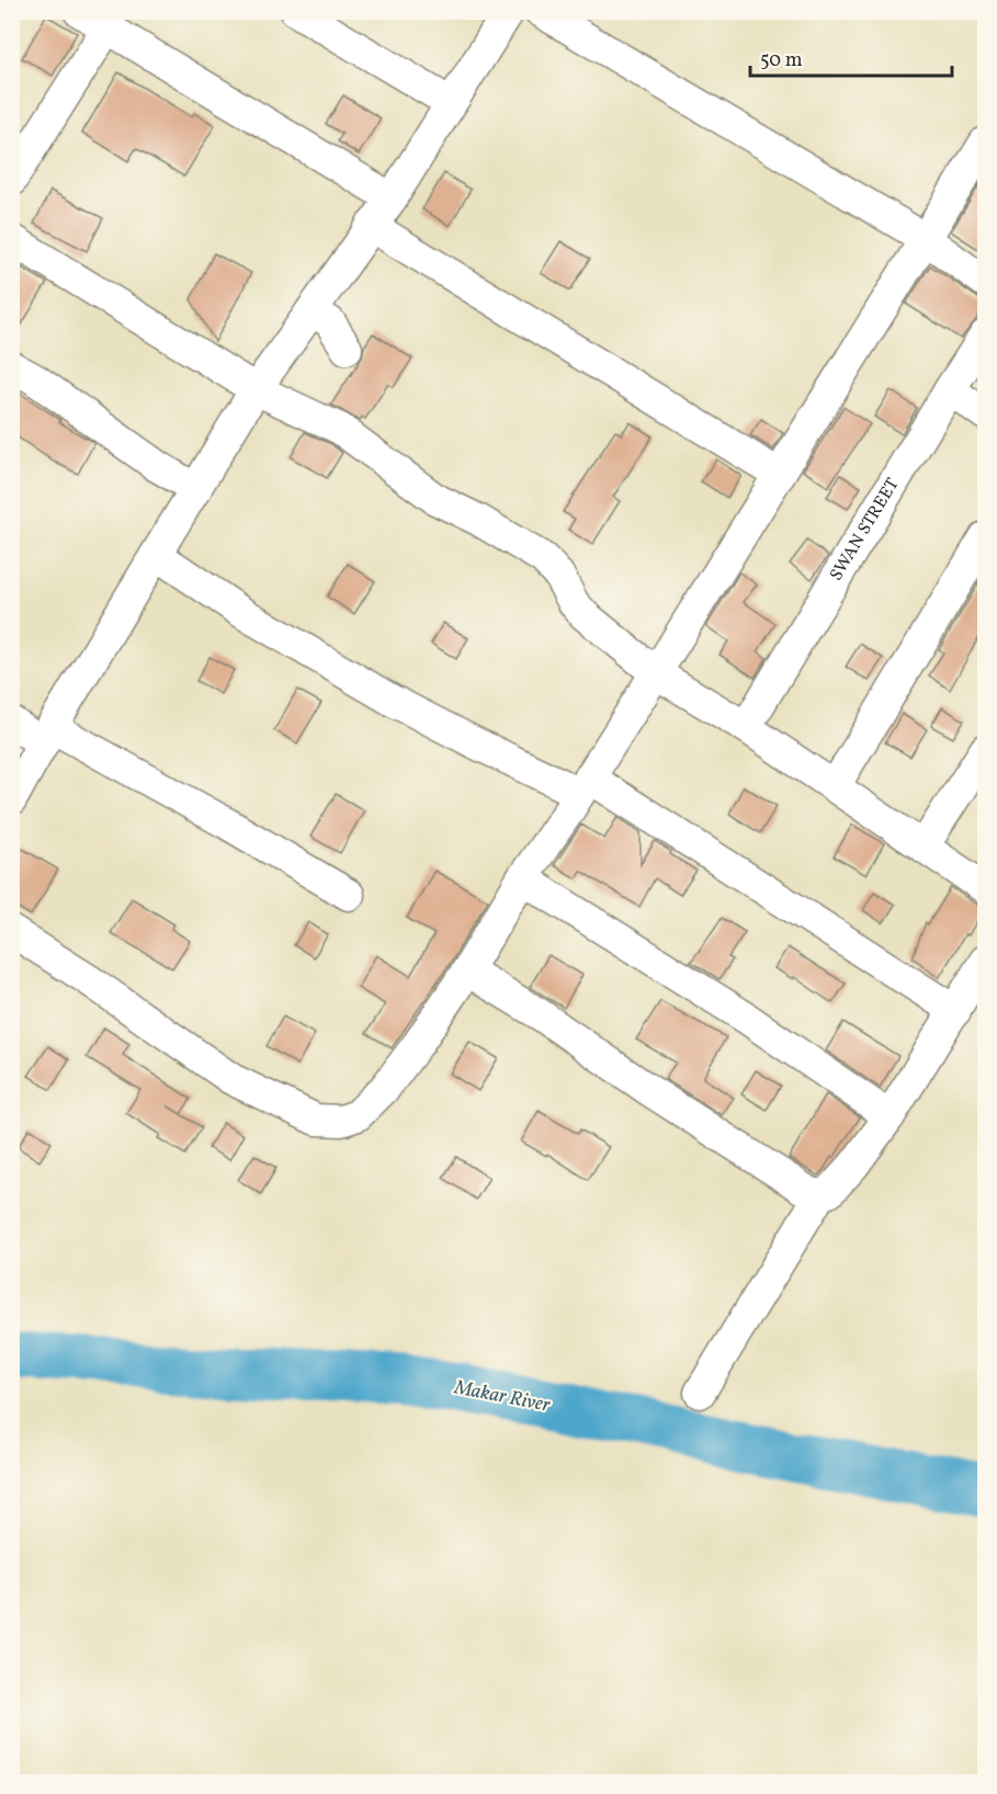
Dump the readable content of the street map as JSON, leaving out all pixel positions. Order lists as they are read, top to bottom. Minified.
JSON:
{"streets":{"street":["SWAN STREET"]},"water":["Makar River"],"scale_bar":"50 m"}
